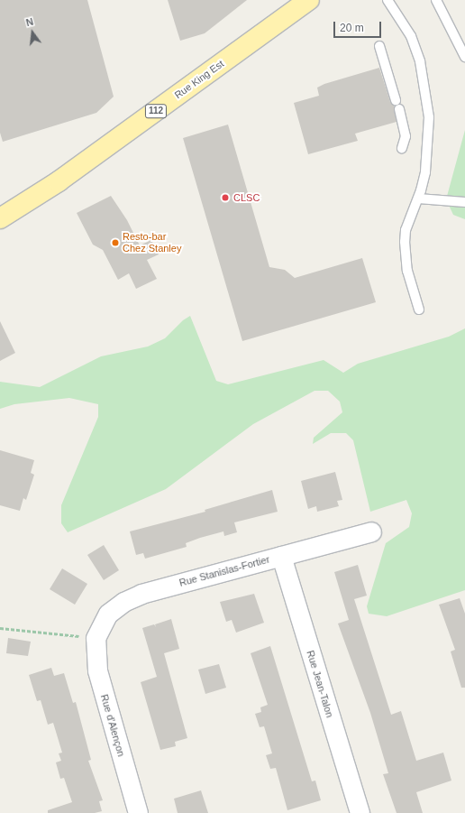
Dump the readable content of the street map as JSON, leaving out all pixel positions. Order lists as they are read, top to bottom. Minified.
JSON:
{"streets":{"main road":["Rue King Est","112"],"street":["Rue Stanislas-Fortier","Rue Jean-Talon","Rue d'Alençon"]},"crossings":[["Rue Stanislas-Fortier","Rue Jean-Talon"],["Rue Stanislas-Fortier","Rue d'Alençon"]],"places":["CLSC","Resto-bar Chez Stanley"],"scale_bar":"20 m","north":"top"}
